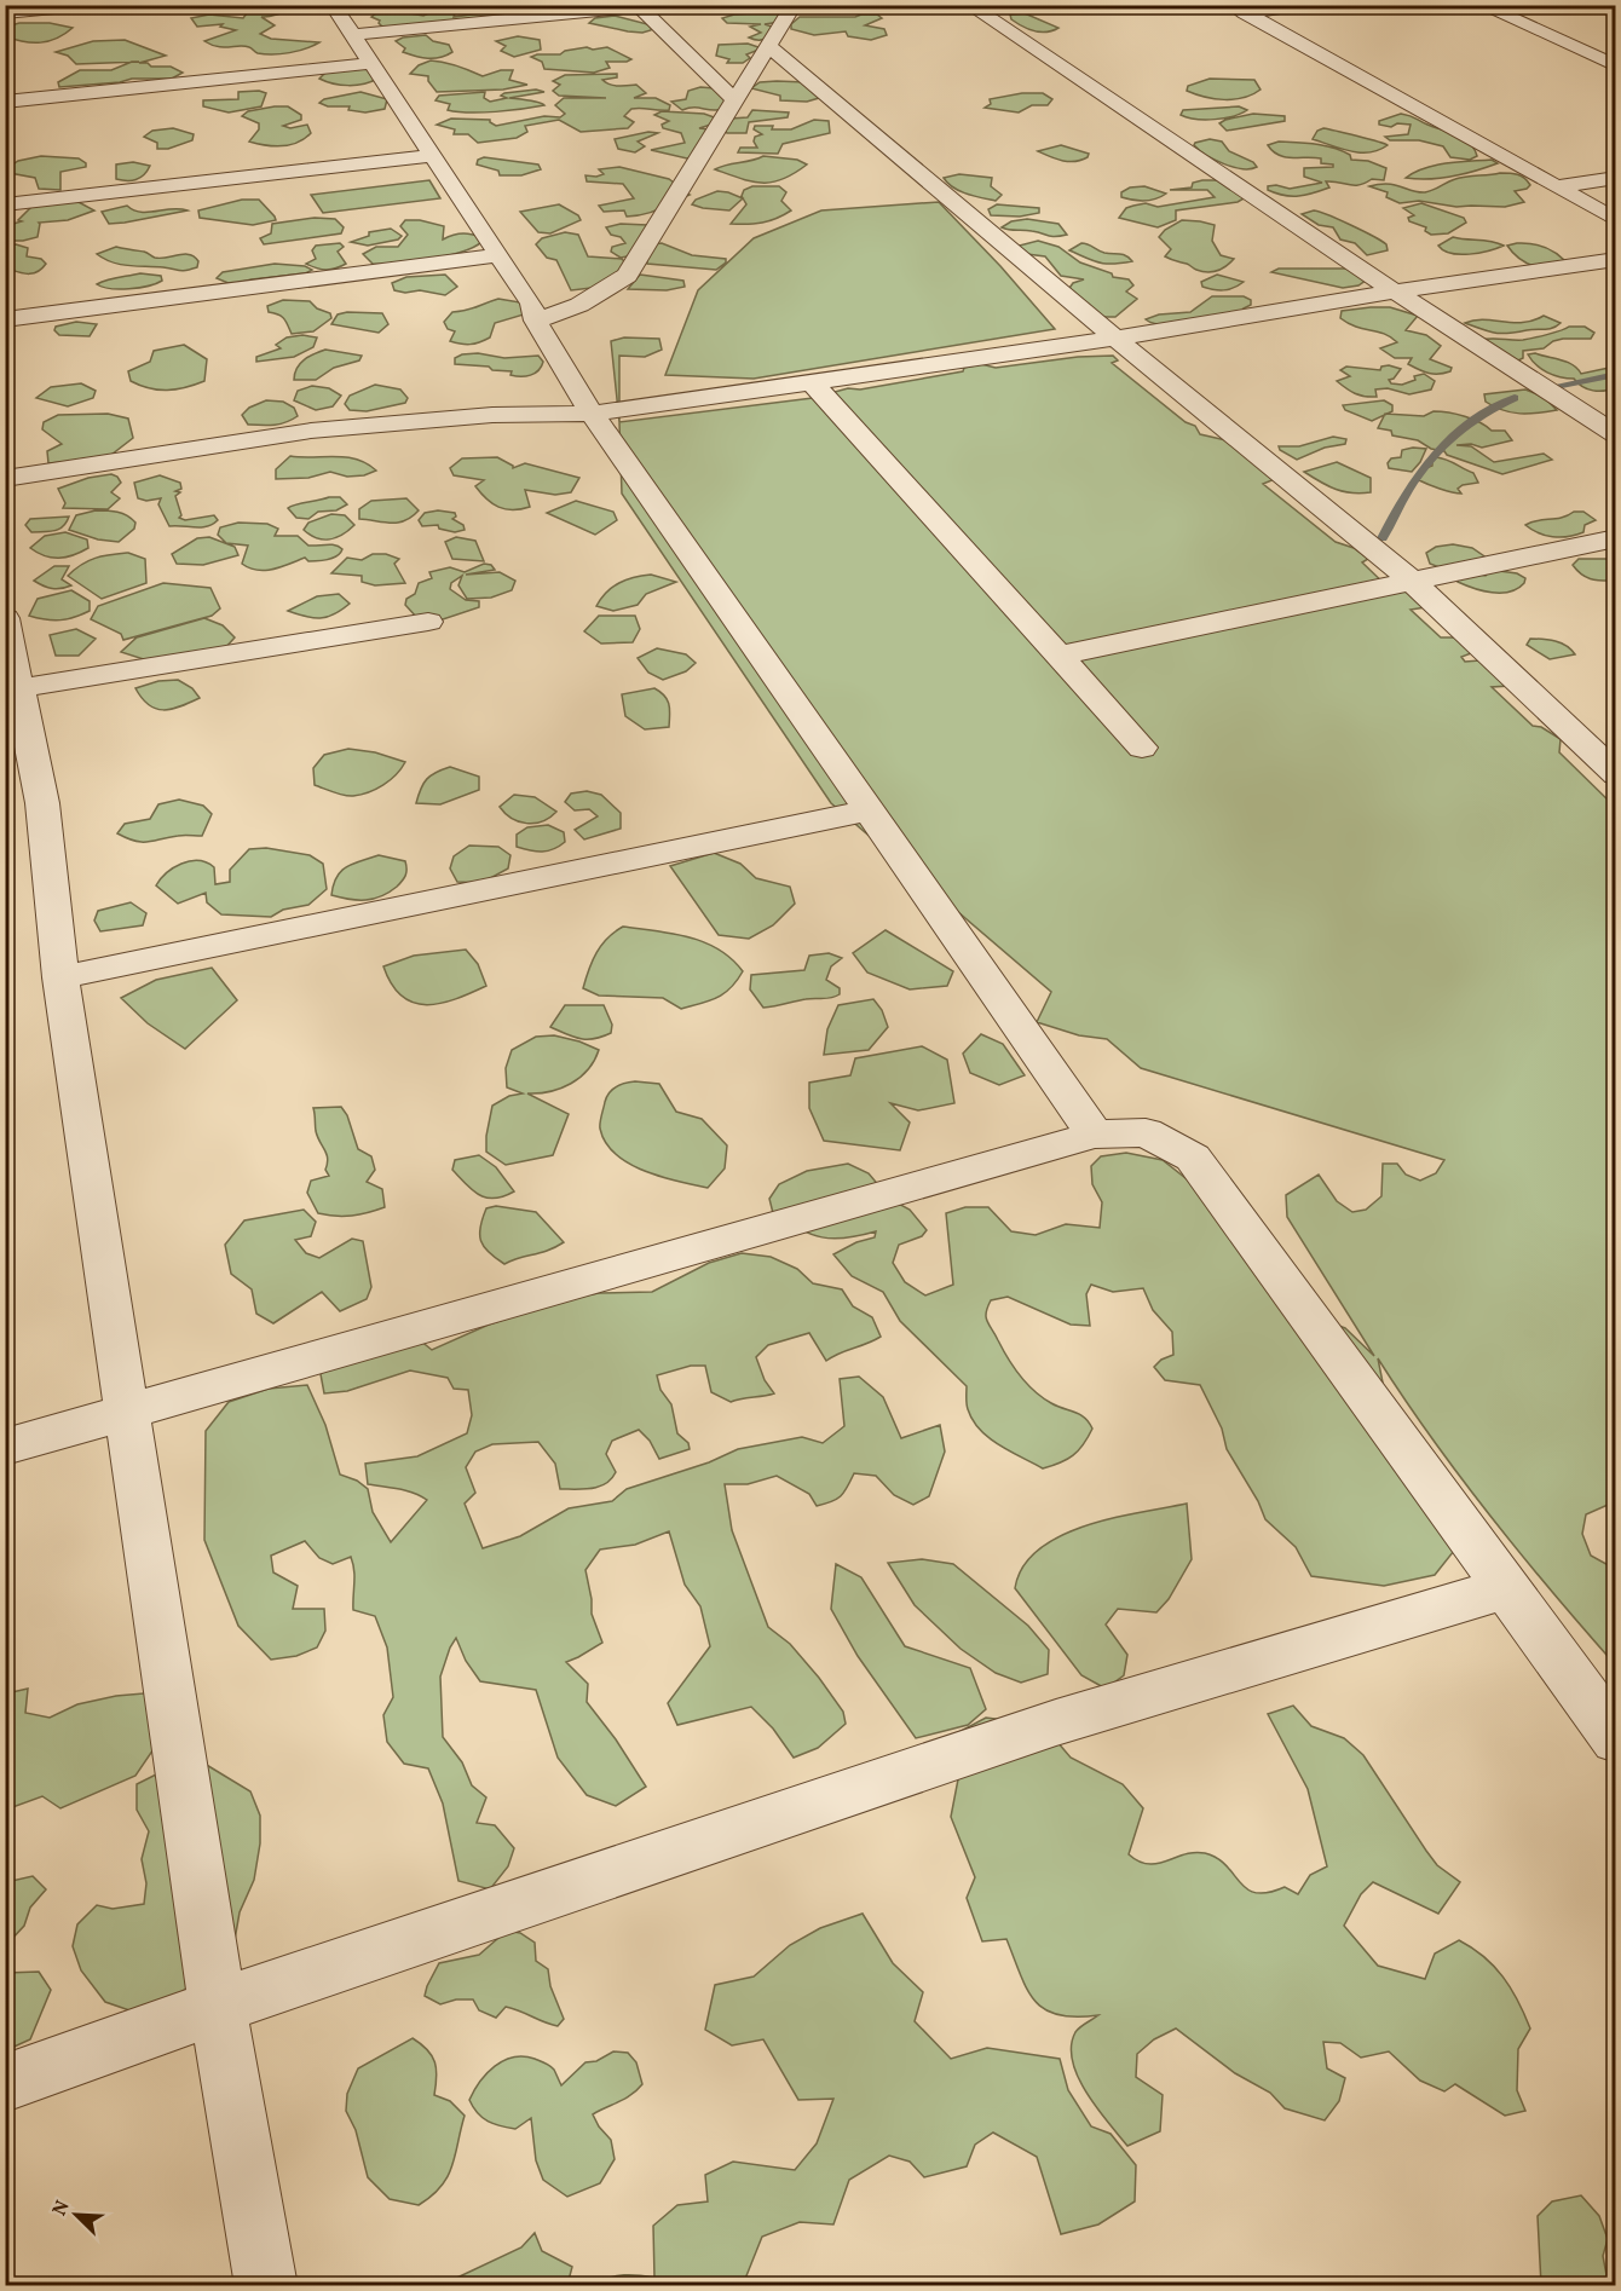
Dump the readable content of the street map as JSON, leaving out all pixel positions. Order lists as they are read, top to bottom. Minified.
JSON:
{"north":"top left"}
